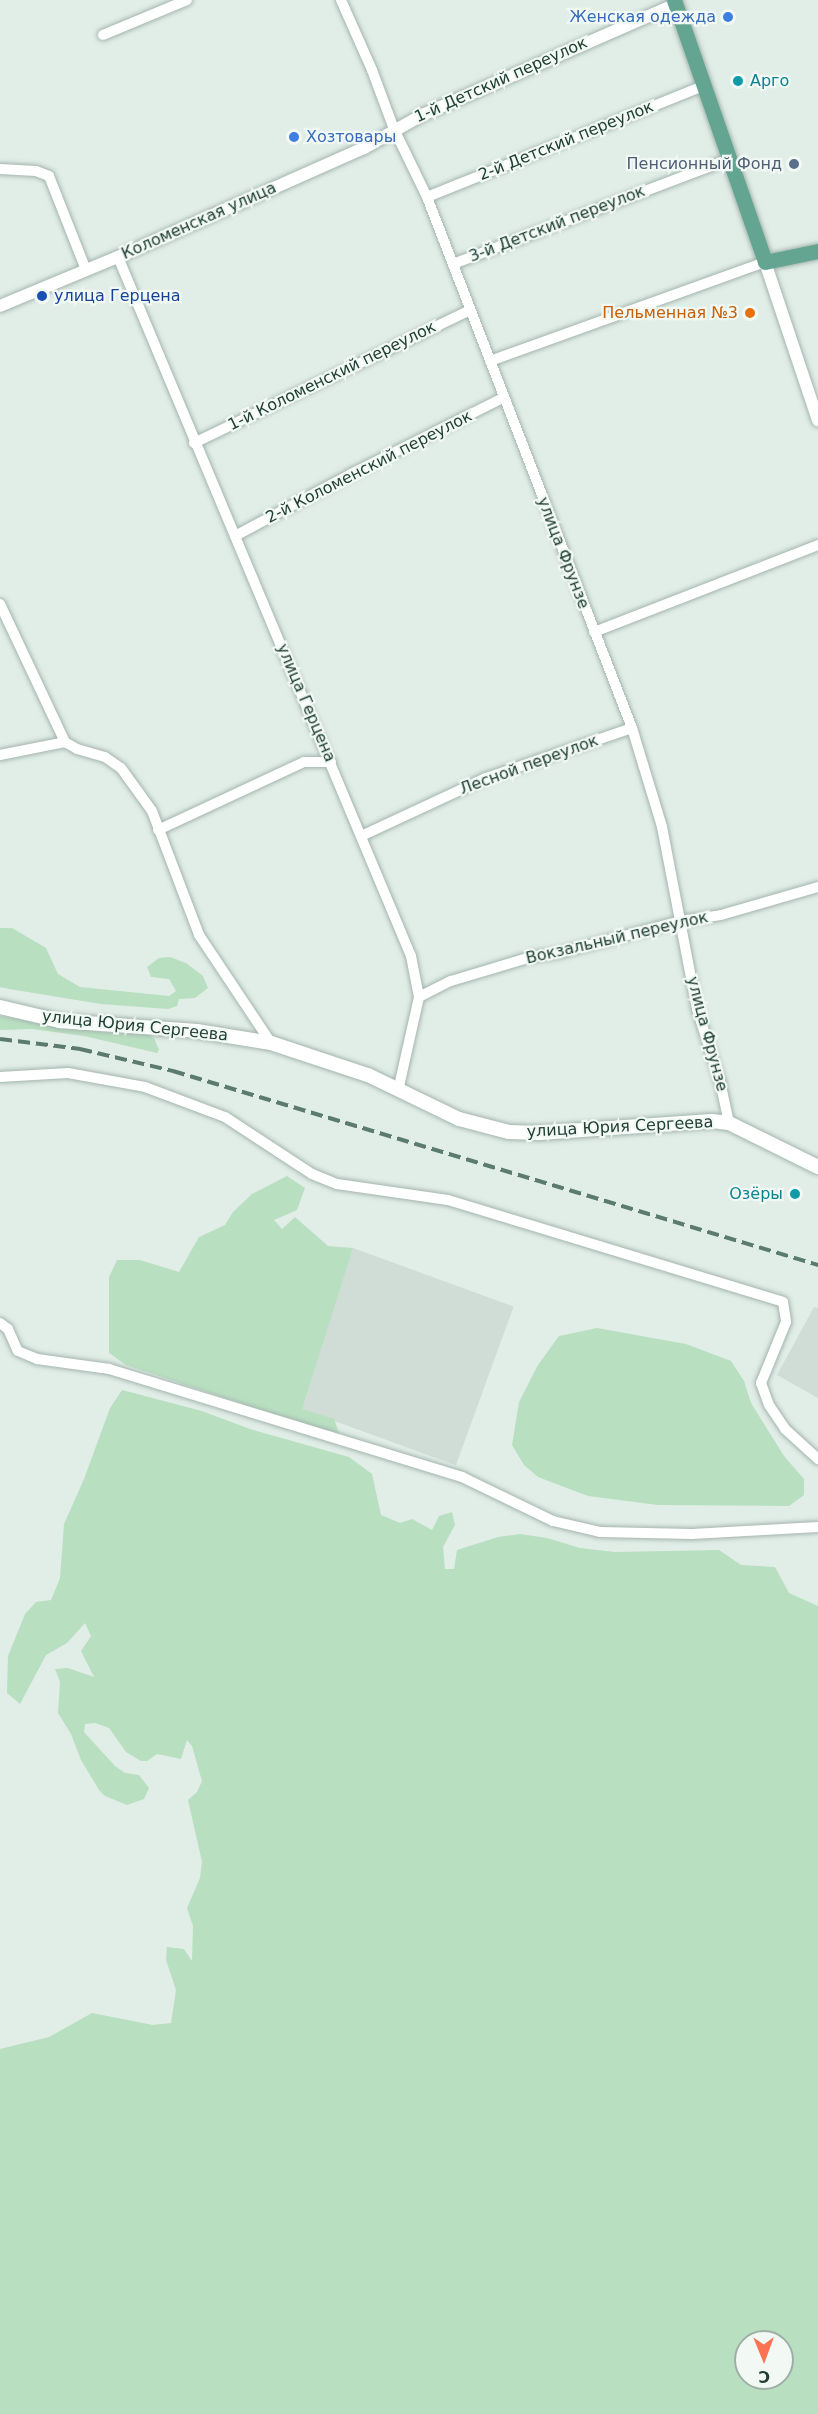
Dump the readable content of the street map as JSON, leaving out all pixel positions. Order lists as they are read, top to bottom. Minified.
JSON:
{"streets":{"main road":["улица Юрия Сергеева"],"street":["1-й Детский переулок","2-й Детский переулок","Коломенская улица","3-й Детский переулок","1-й Коломенский переулок","2-й Коломенский переулок","улица Фрунзе","улица Герцена","Лесной переулок","Вокзальный переулок"]},"crossings":[["1-й Детский переулок","Коломенская улица"],["1-й Детский переулок","улица Фрунзе"],["2-й Детский переулок","улица Фрунзе"],["Коломенская улица","улица Фрунзе"],["Коломенская улица","улица Герцена"],["3-й Детский переулок","улица Фрунзе"],["1-й Коломенский переулок","улица Фрунзе"],["1-й Коломенский переулок","улица Герцена"],["2-й Коломенский переулок","улица Фрунзе"],["2-й Коломенский переулок","улица Герцена"],["улица Фрунзе","Лесной переулок"],["улица Фрунзе","Вокзальный переулок"],["улица Фрунзе","улица Юрия Сергеева"],["улица Герцена","Лесной переулок"],["улица Герцена","Вокзальный переулок"],["улица Герцена","улица Юрия Сергеева"]],"places":["Женская одежда","Арго","Хозтовары","Пенсионный Фонд","улица Герцена","Пельменная №3","Озёры"],"north":"bottom"}
